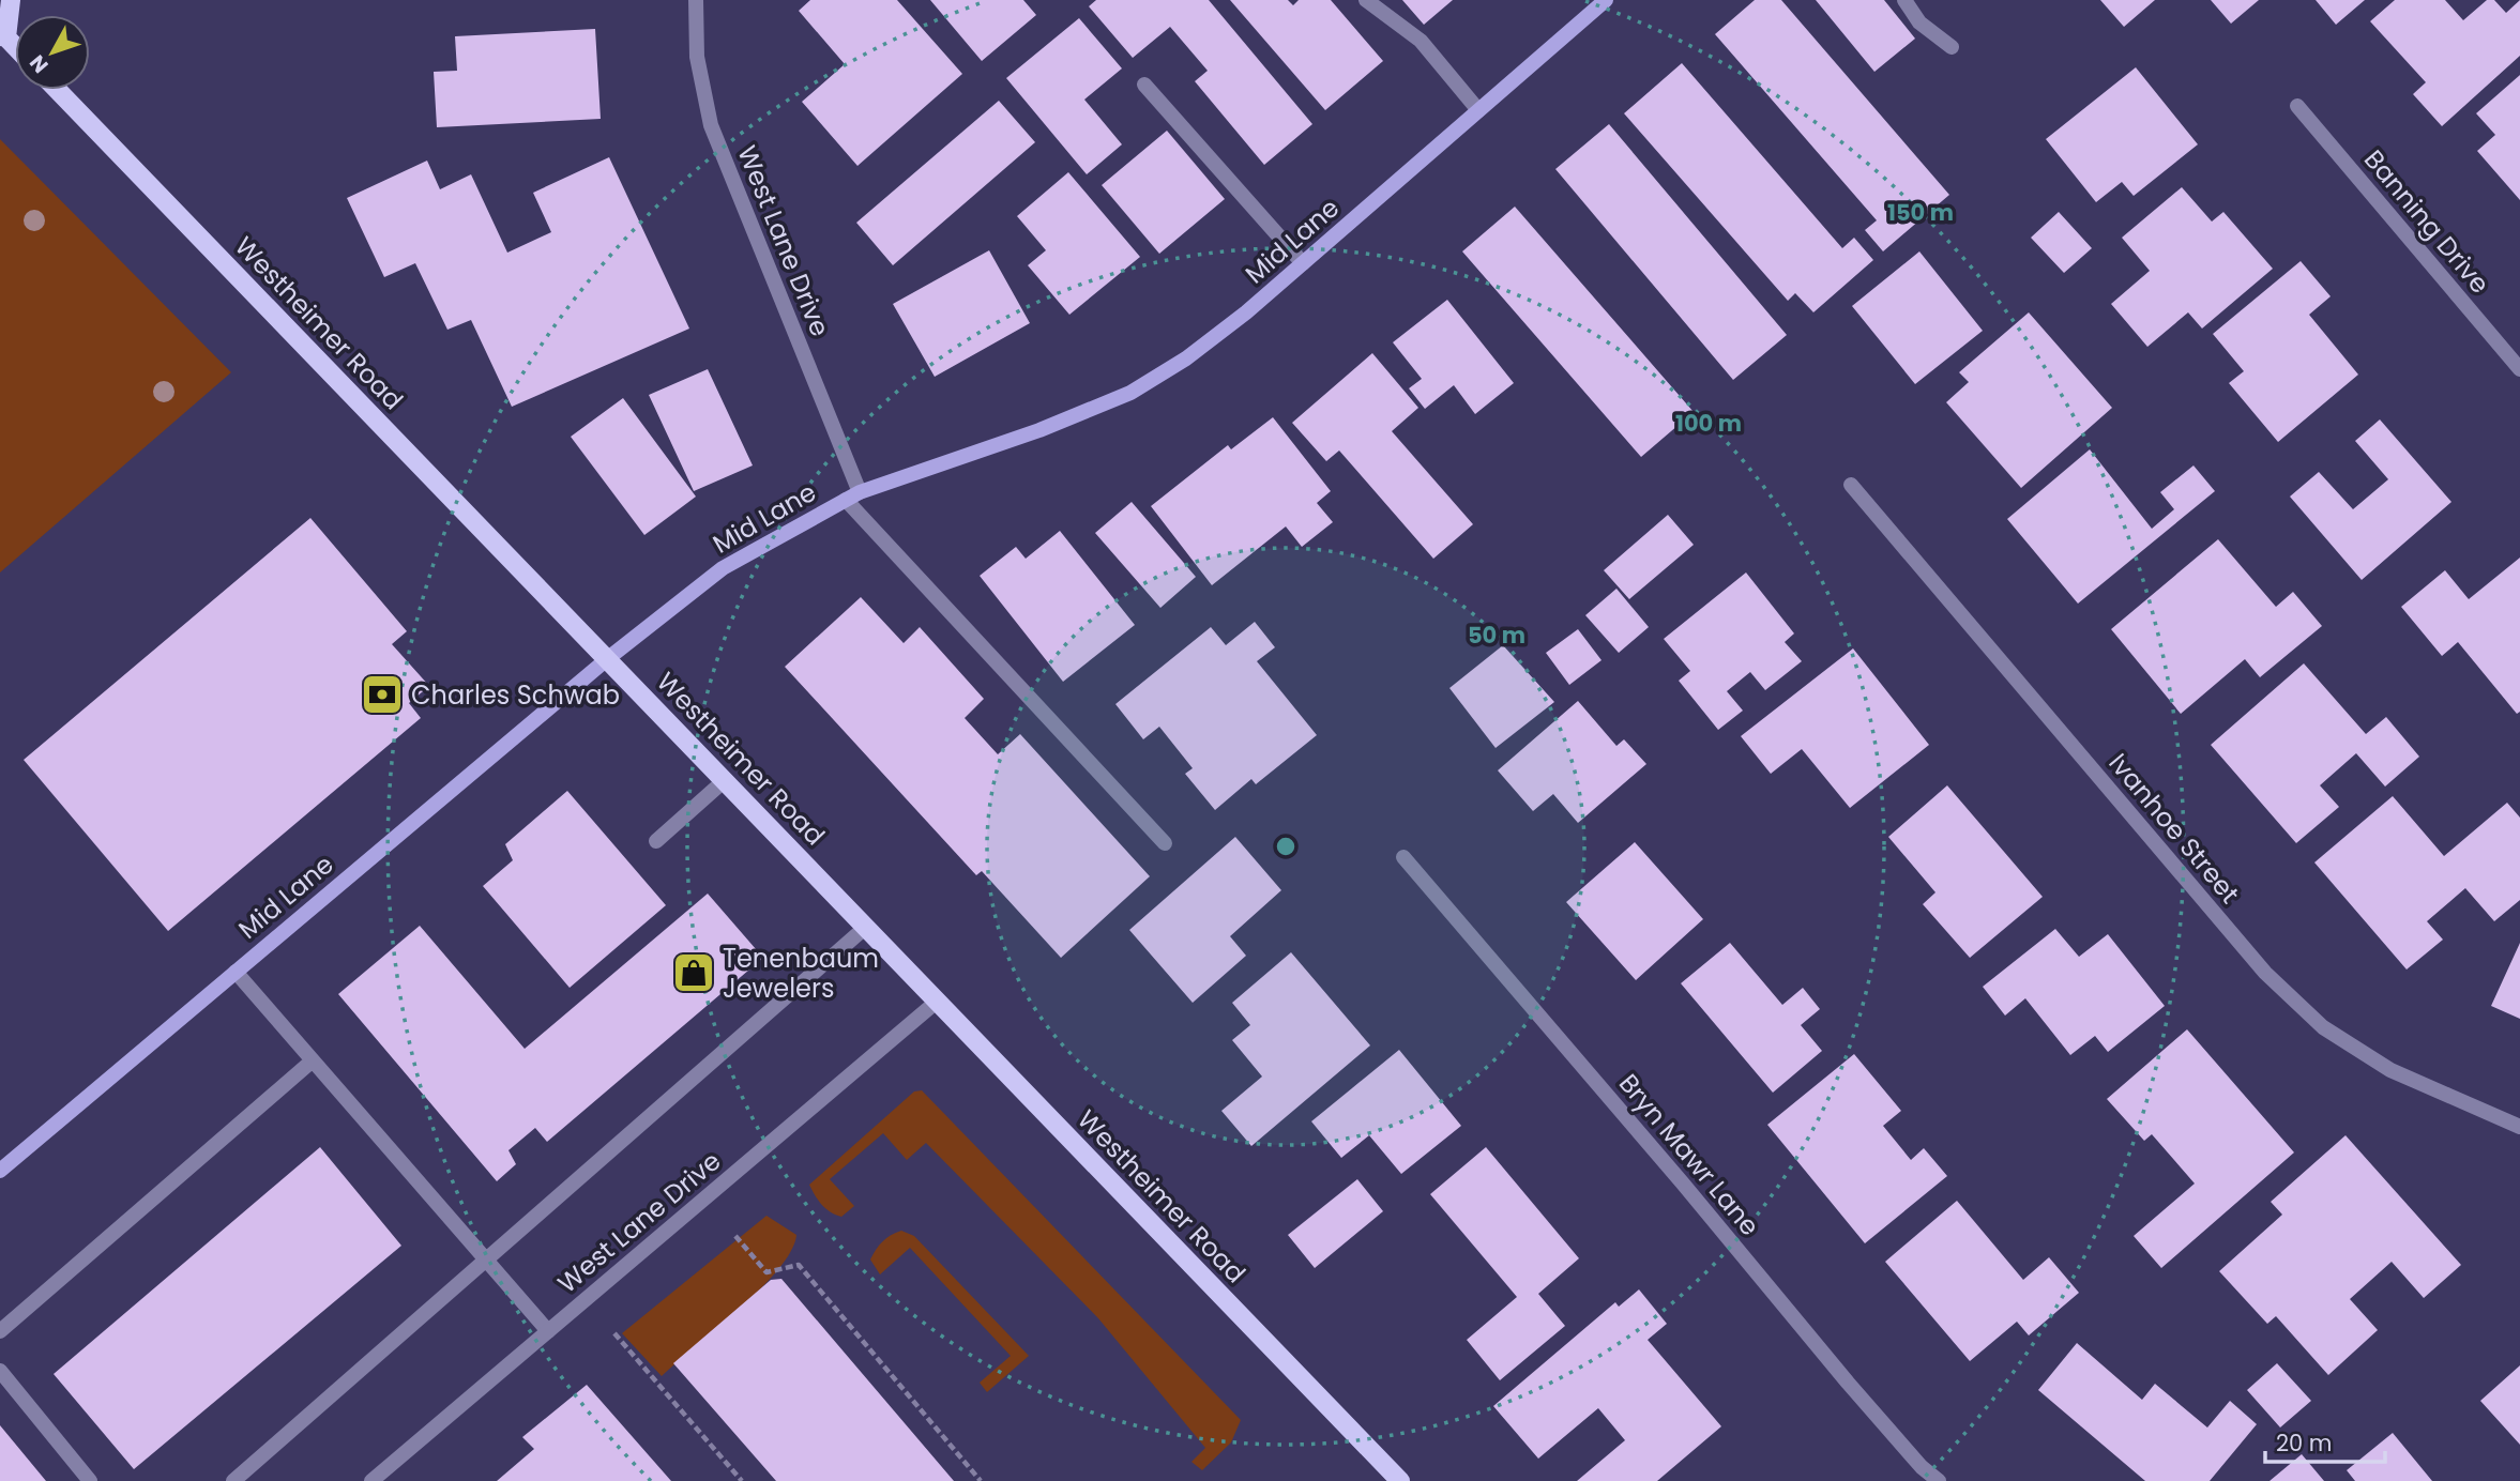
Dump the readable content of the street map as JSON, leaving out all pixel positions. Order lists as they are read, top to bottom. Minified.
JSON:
{"streets":{"main road":["Westheimer Road"],"street":["Banning Drive","West Lane Drive","Mid Lane","Ivanhoe Street","Bryn Mawr Lane"]},"crossings":[["West Lane Drive","Mid Lane"],["West Lane Drive","Westheimer Road"],["Mid Lane","Westheimer Road"]],"places":{"bank":["Charles Schwab"],"shop":["Tenenbaum Jewelers"]},"scale_bar":"20 m","north":"bottom left","rings":["150 m","100 m","50 m"]}
